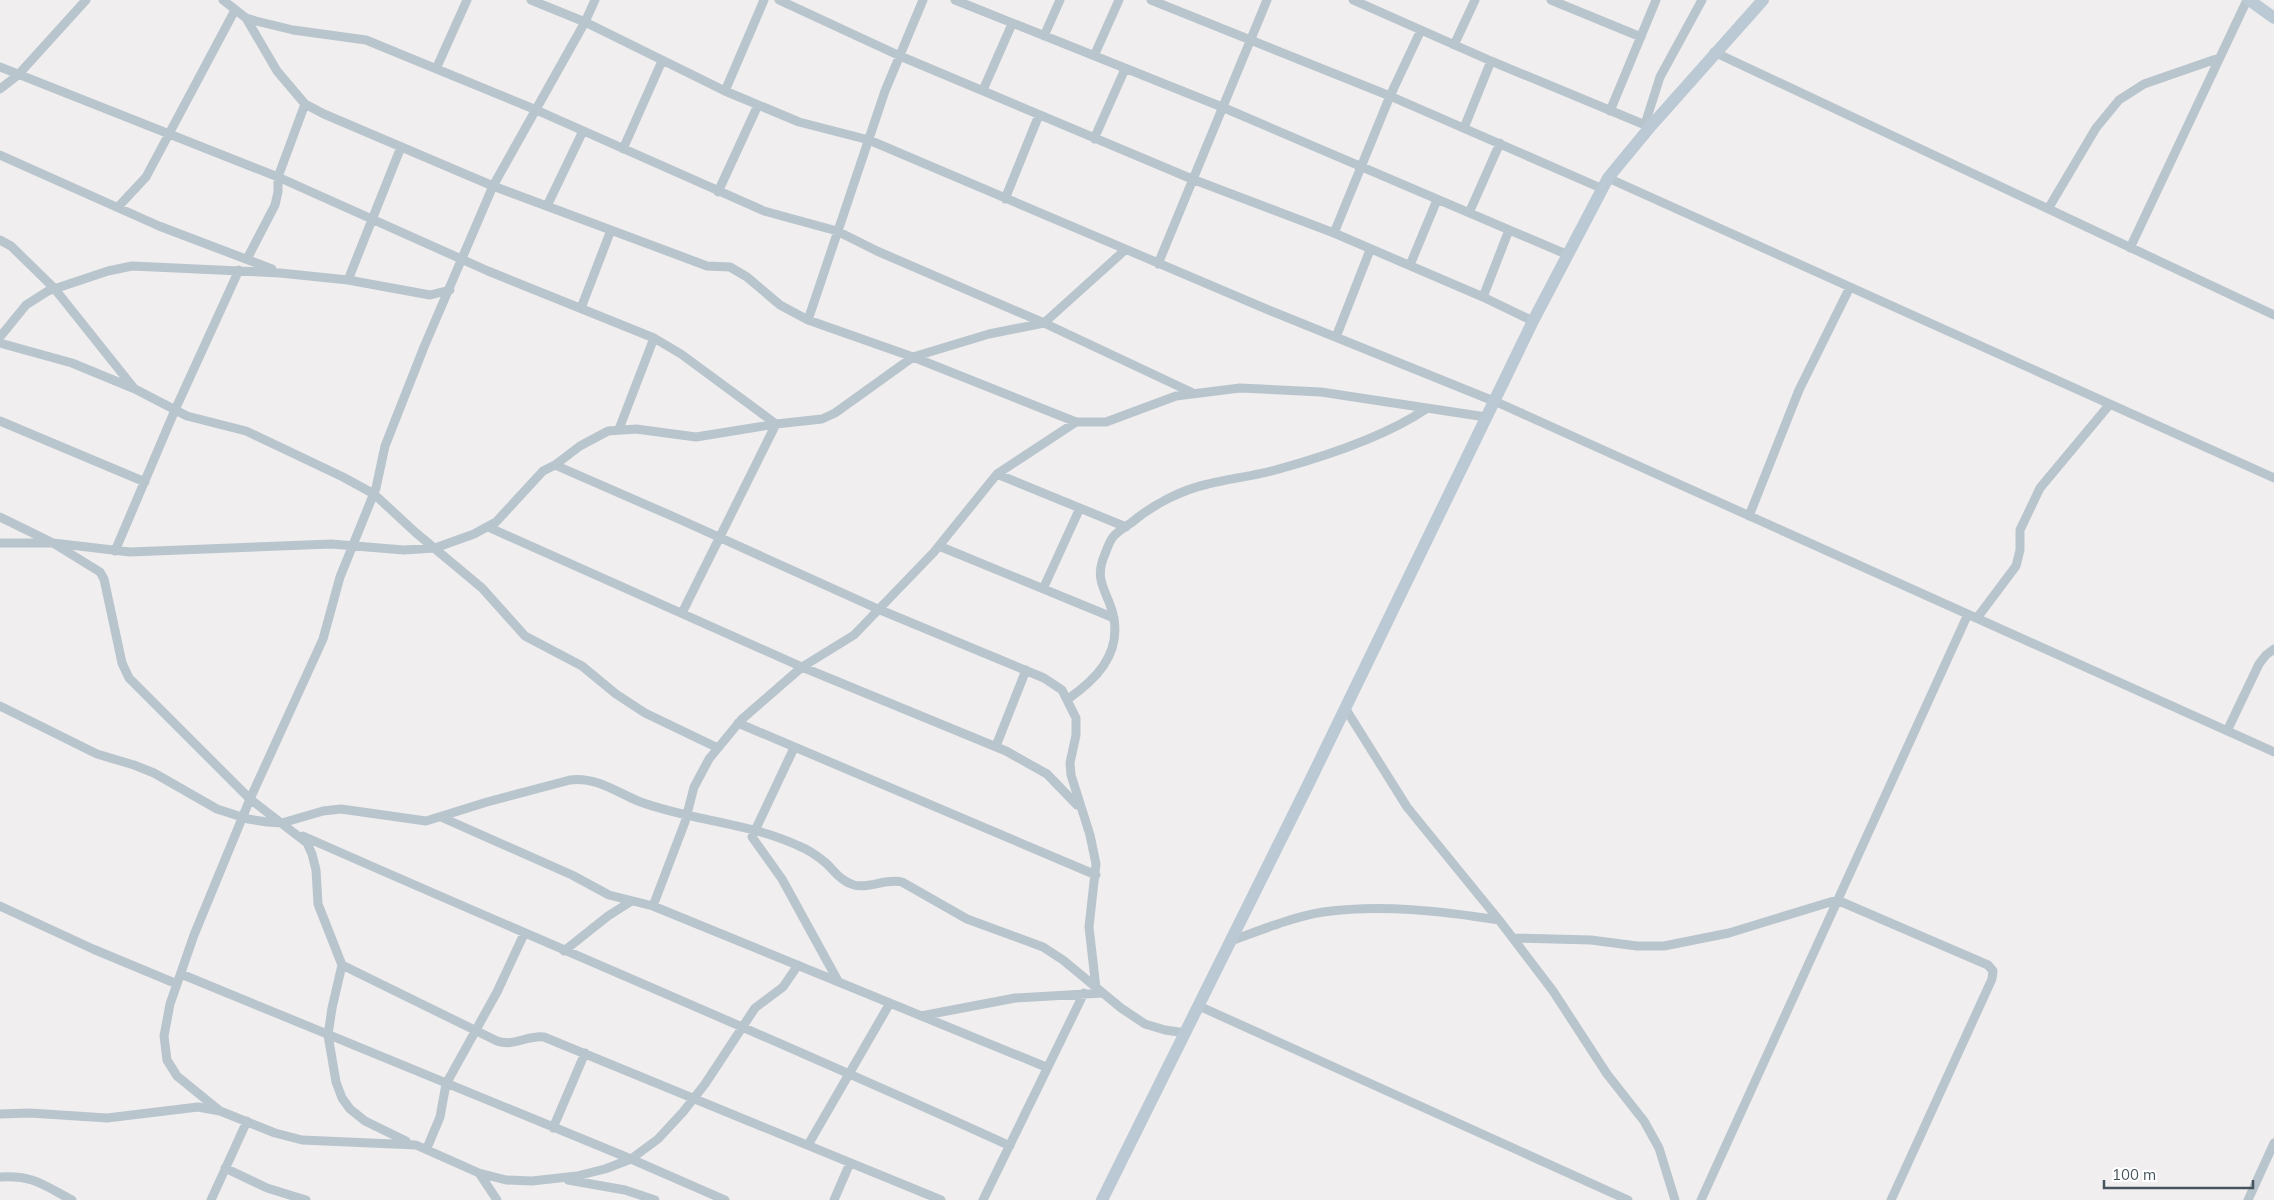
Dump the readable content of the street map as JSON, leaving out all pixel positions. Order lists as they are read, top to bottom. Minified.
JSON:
{"scale_bar":"100 m"}
